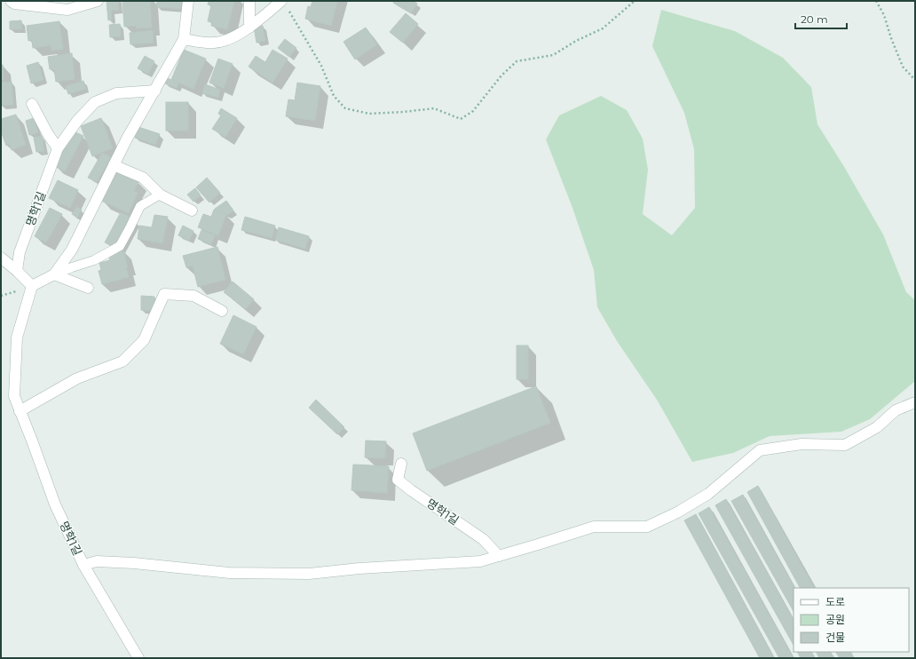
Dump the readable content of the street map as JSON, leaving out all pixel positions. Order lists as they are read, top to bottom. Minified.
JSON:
{"streets":{"street":["명학1길"]},"legend":["도로","공원","건물"],"scale_bar":"20 m"}
